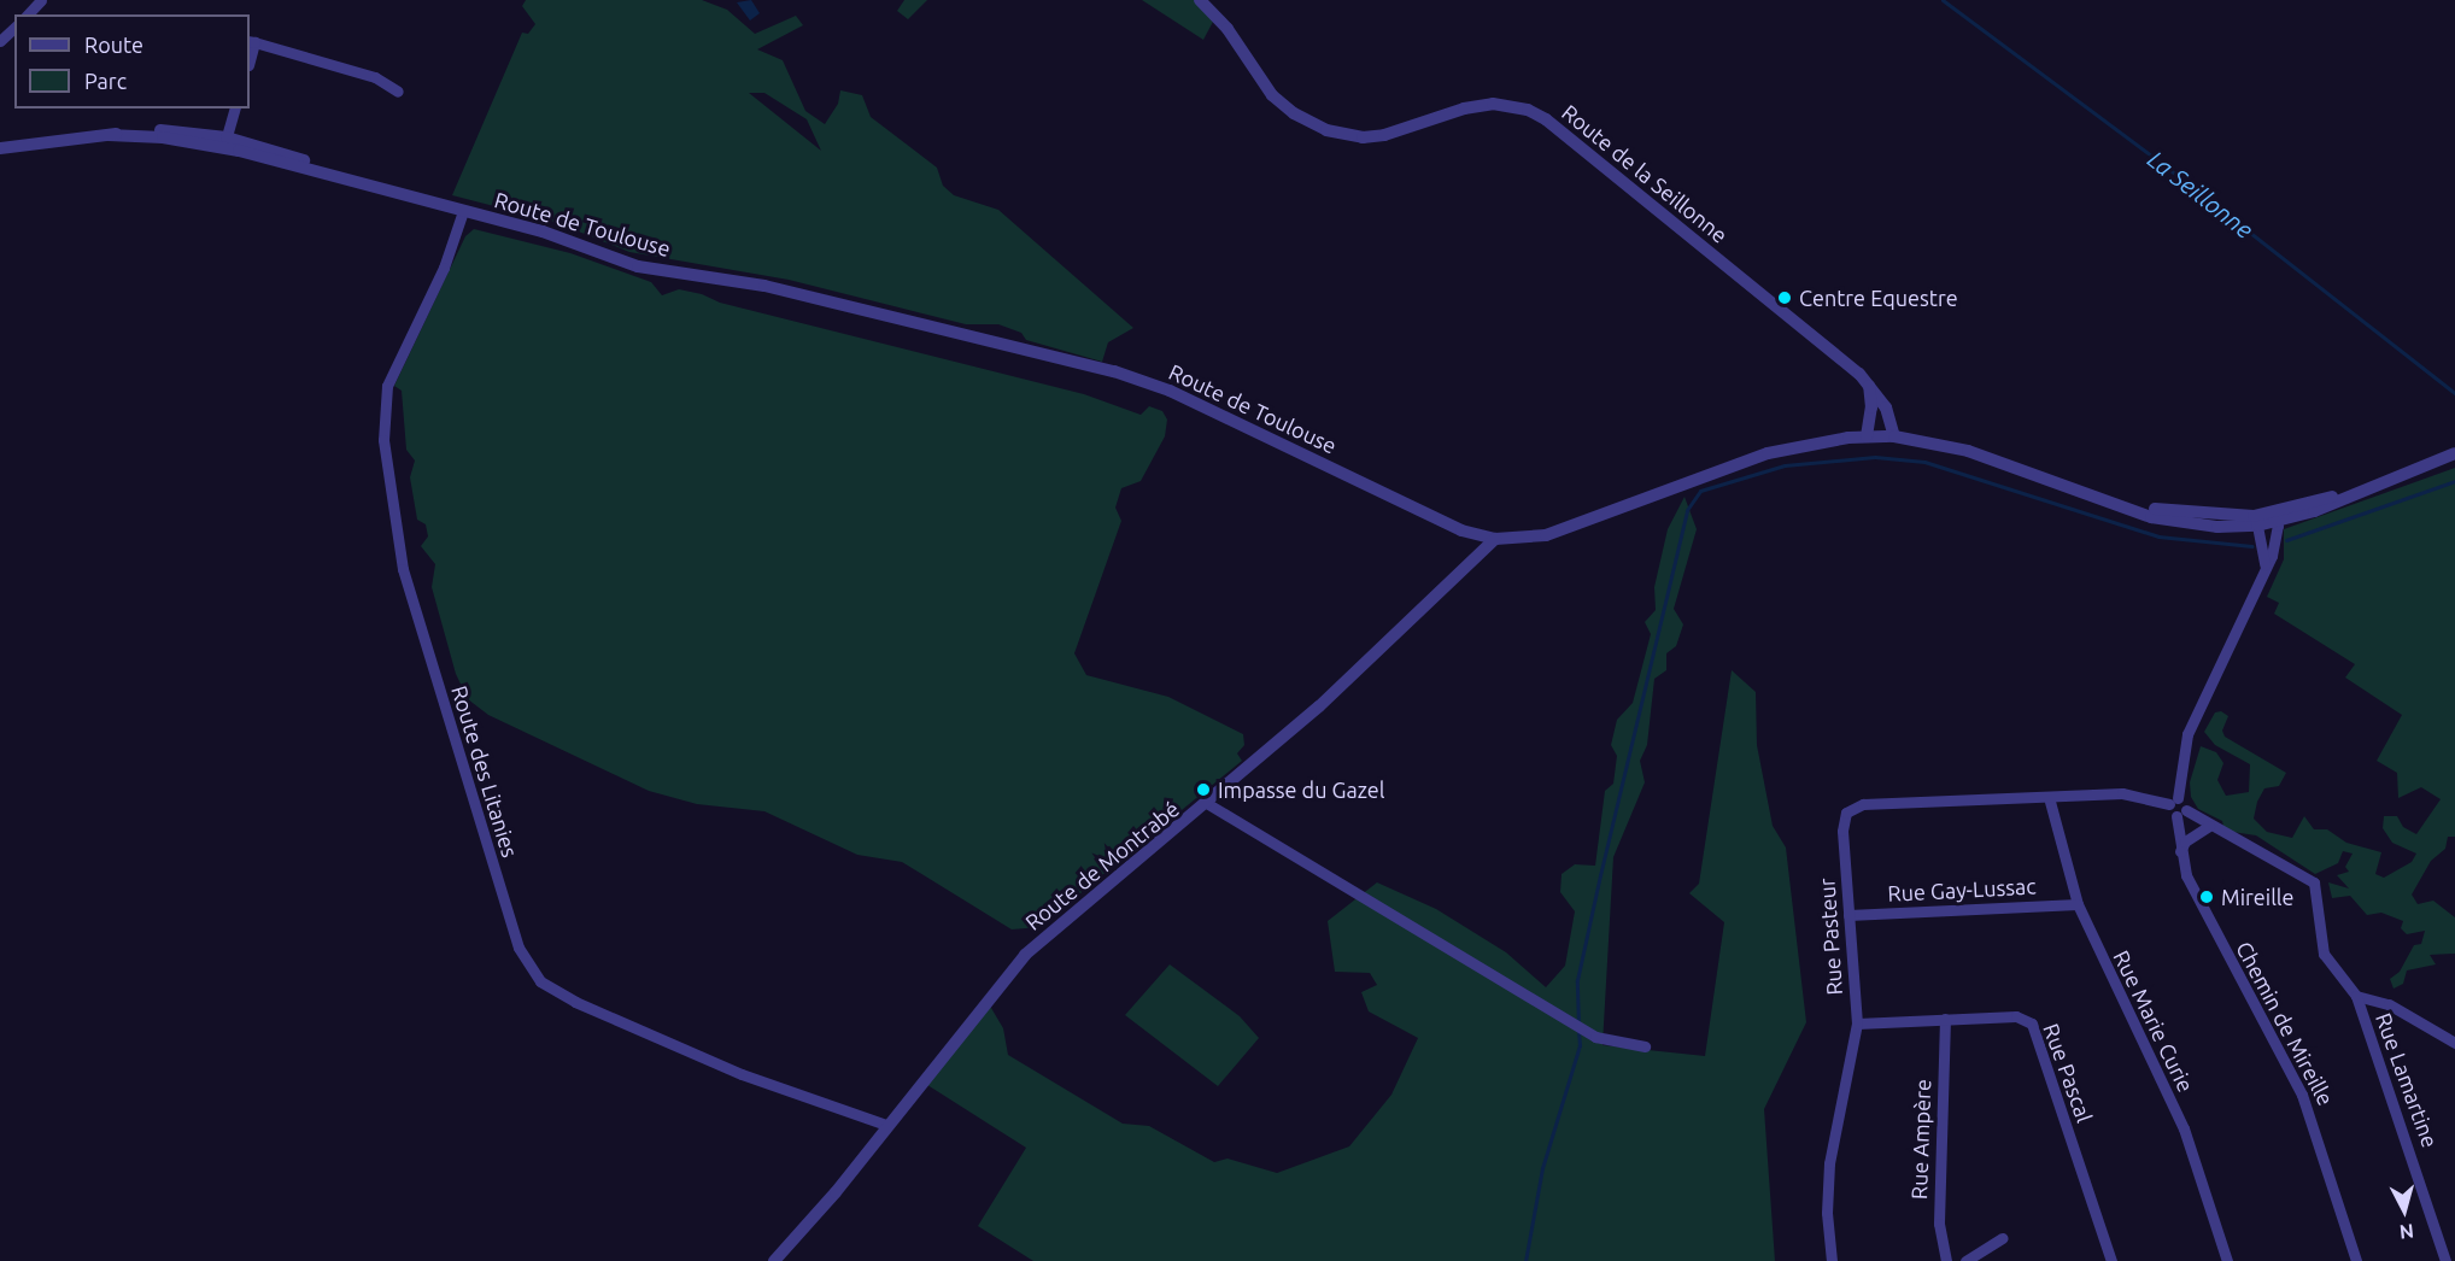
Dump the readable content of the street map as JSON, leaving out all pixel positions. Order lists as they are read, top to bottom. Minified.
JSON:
{"streets":{"street":["Route de la Seillonne","Route de Toulouse","Route des Litanies","Route de Montrabé","Rue Gay-Lussac","Rue Pasteur","Rue Marie Curie","Chemin de Mireille","Rue Pascal","Rue Lamartine","Rue Ampère"]},"crossings":[["Route de la Seillonne","Route de Toulouse"],["Route de Toulouse","Route des Litanies"],["Route de Toulouse","Route de Montrabé"],["Route des Litanies","Route de Montrabé"],["Rue Gay-Lussac","Rue Pasteur"],["Rue Gay-Lussac","Rue Marie Curie"],["Rue Pasteur","Rue Marie Curie"],["Rue Pasteur","Rue Pascal"],["Rue Pascal","Rue Ampère"]],"water":["La Seillonne"],"places":["Centre Equestre","Impasse du Gazel","Mireille"],"legend":["Route","Parc"],"north":"bottom"}
